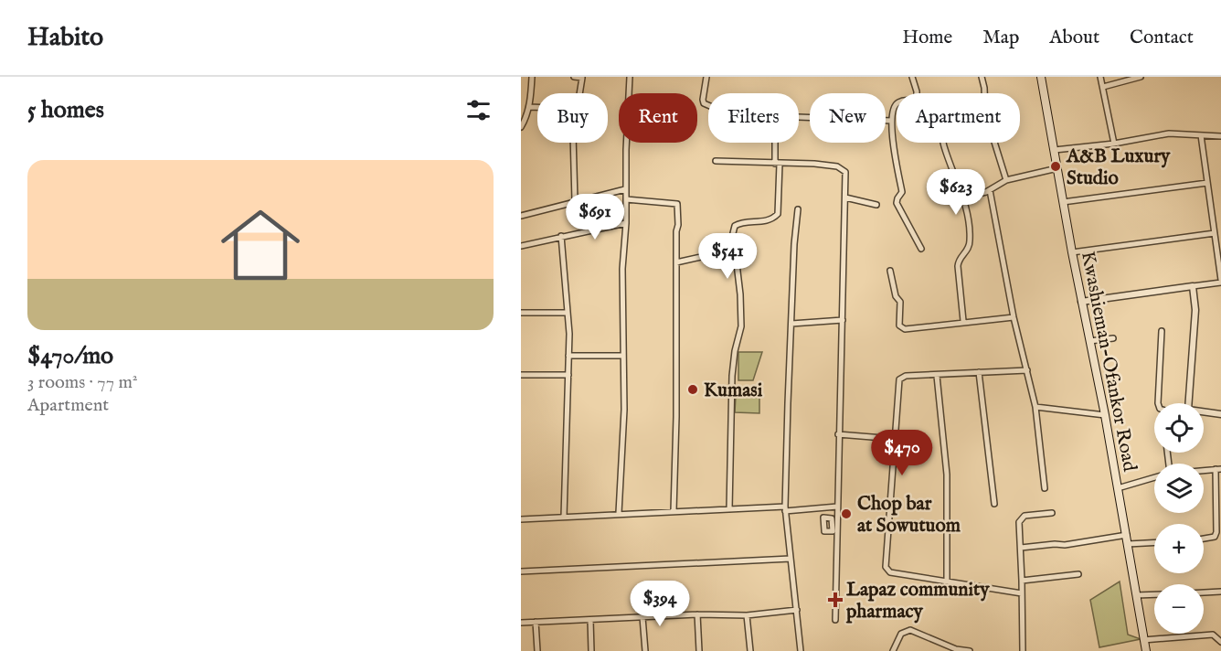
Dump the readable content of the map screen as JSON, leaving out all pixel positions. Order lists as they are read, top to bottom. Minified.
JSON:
{"streets":{"main road":["Kwashieman-Ofankor Road"]},"places":{"other":["A&B Luxury Studio","Kumasi","Chop bar at Sowutuom"],"health":["Lapaz community pharmacy"]},"page":{"header":"Habito","nav":["Home","Map","About","Contact"],"heading":"5 homes","chip":["Buy","Rent","Filters","New","Apartment"],"list":[{"name":"$470/mo","note":"3 rooms · 77 m² · Apartment"}],"price":["$623","$691","$541","$470","$394"],"map_buttons":["+","−"]}}
